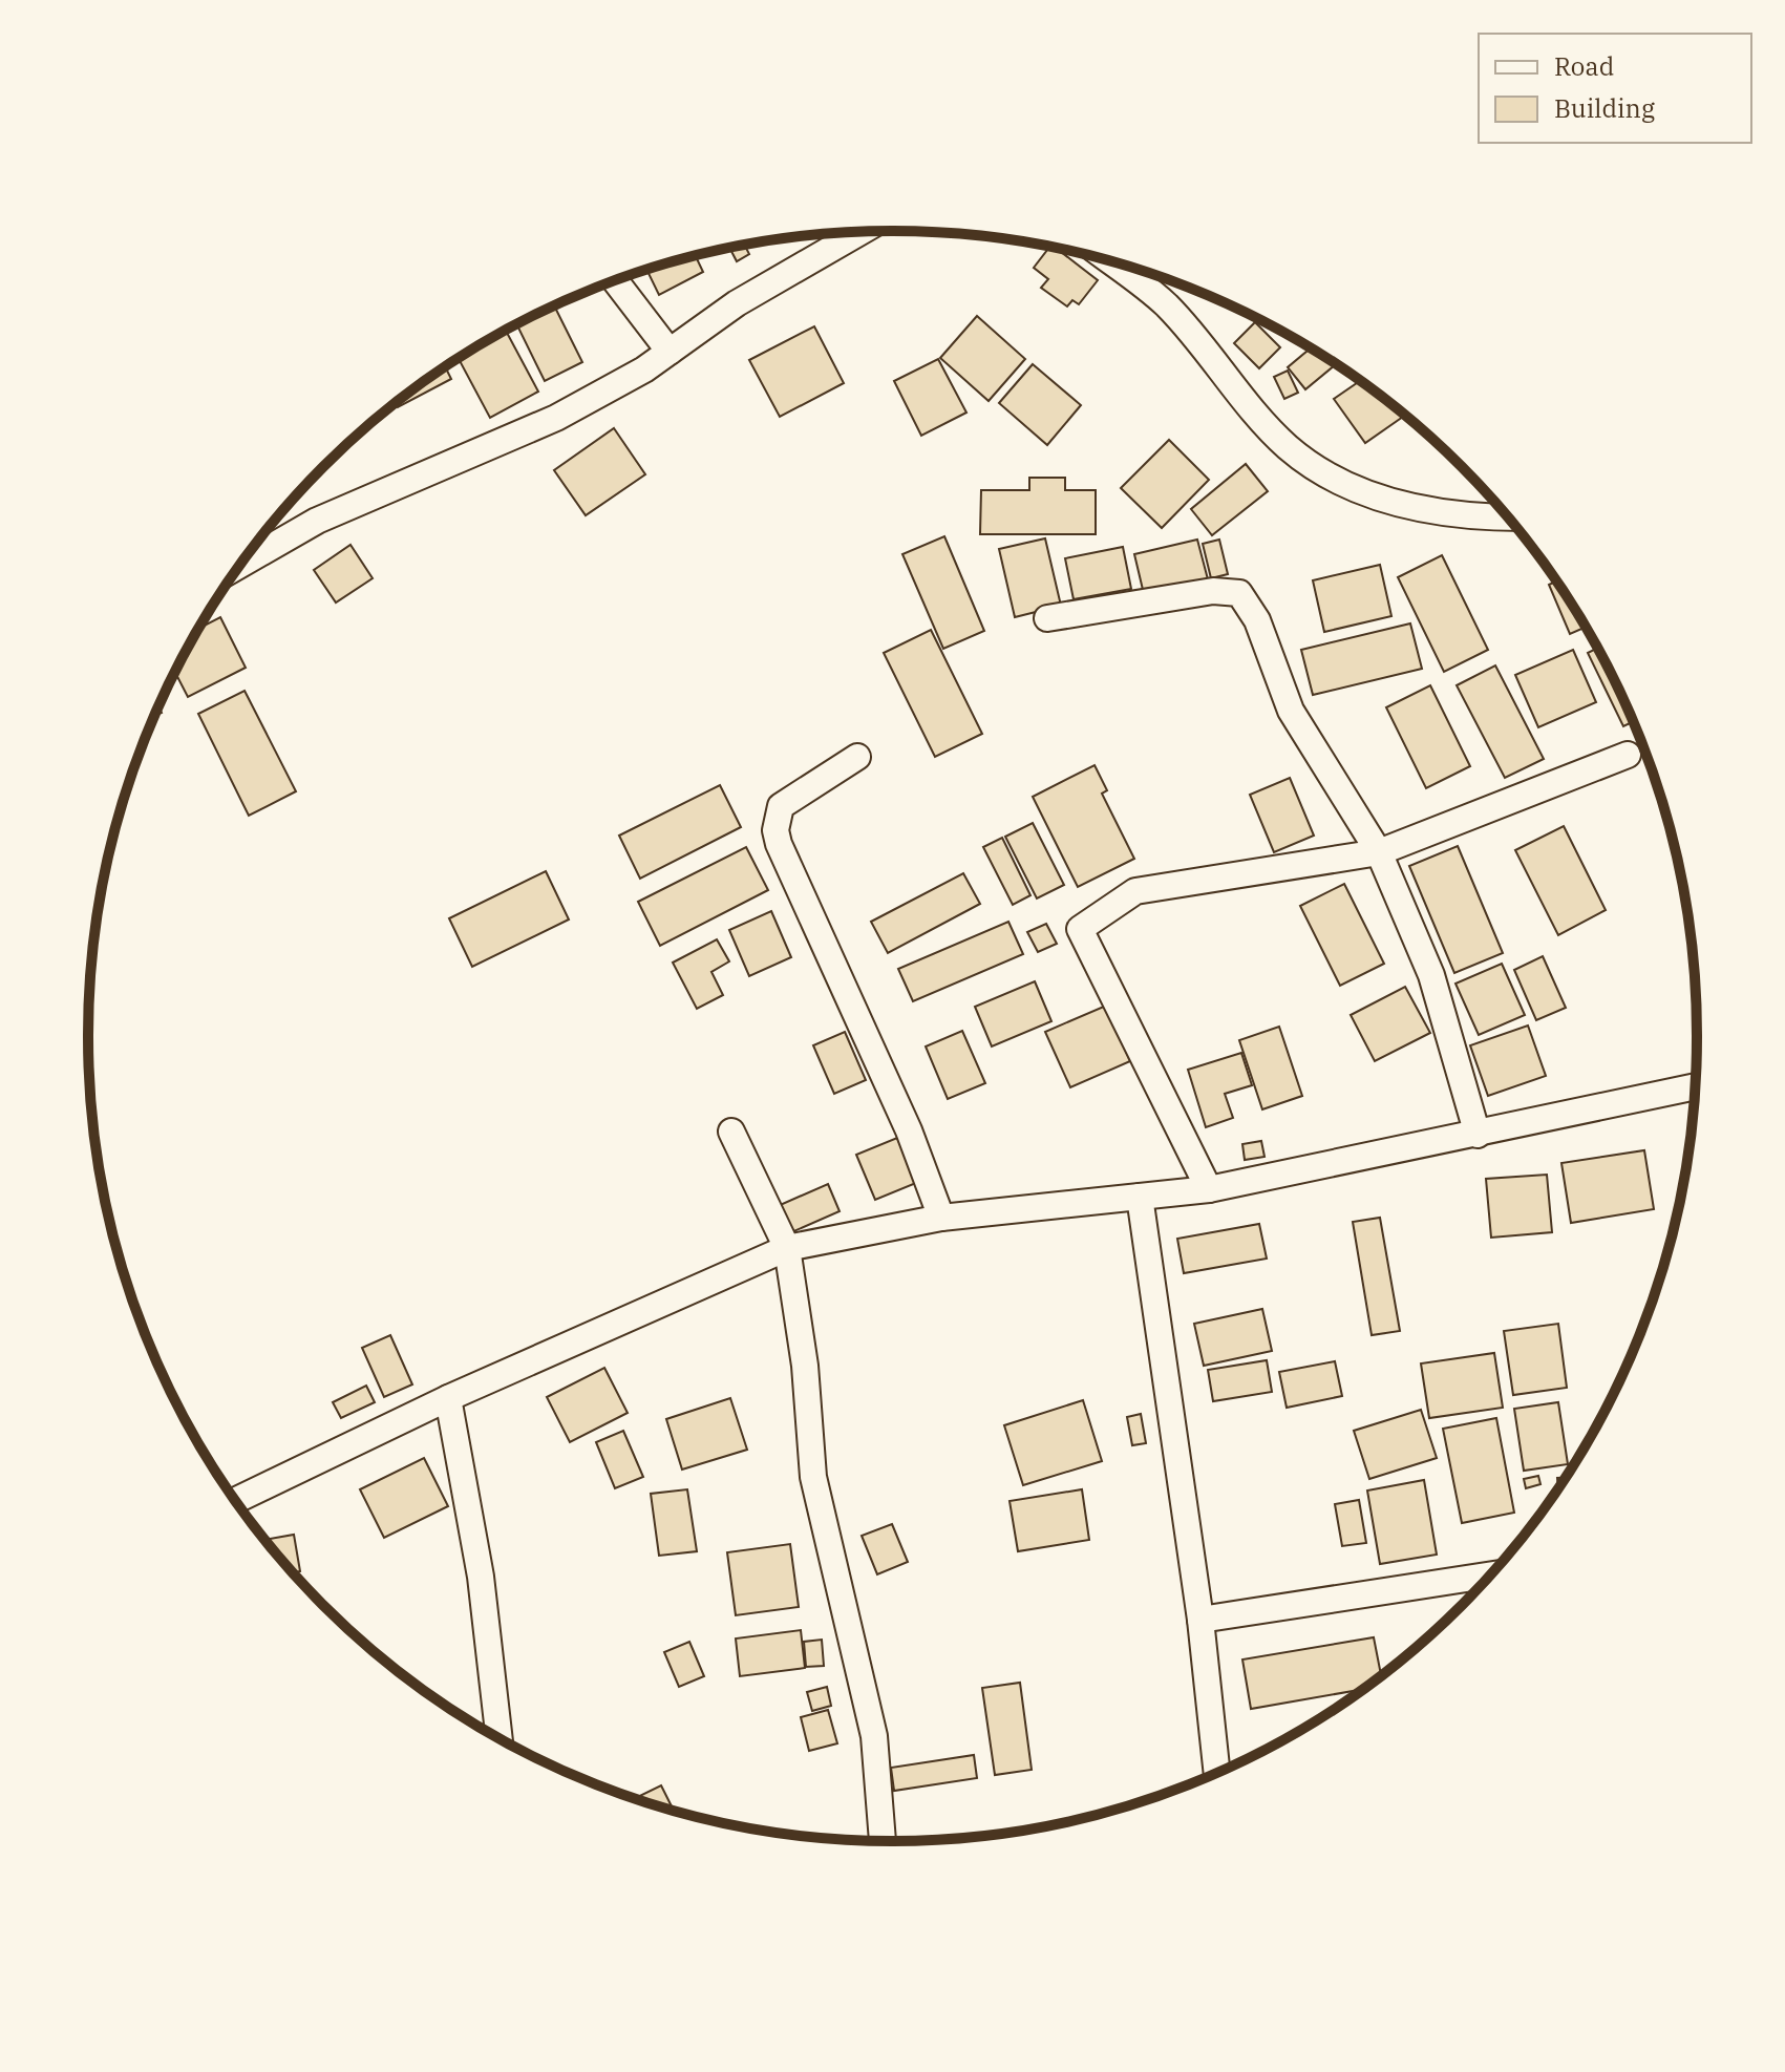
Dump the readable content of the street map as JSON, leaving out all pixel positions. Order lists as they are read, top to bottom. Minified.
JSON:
{"legend":["Road","Building"]}
